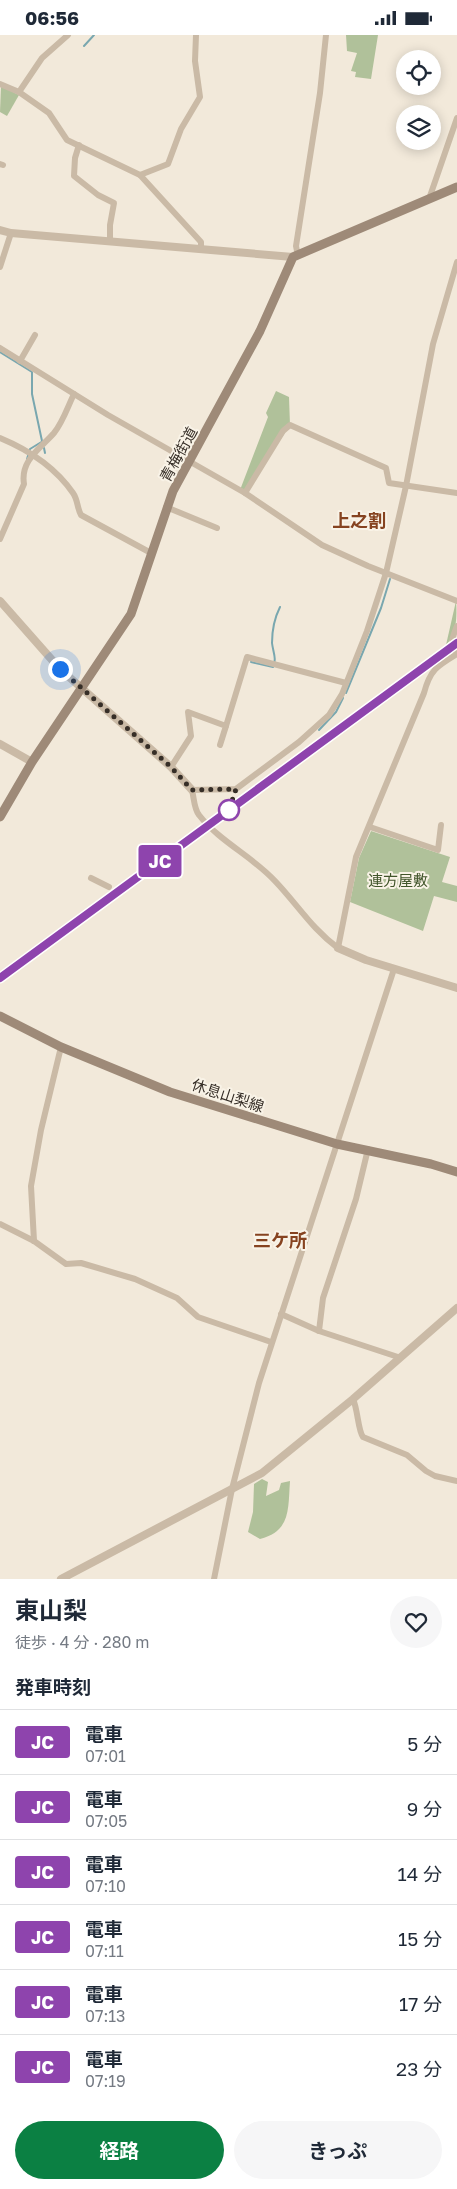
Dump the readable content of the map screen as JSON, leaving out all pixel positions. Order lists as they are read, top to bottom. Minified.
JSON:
{"streets":{"main road":["青梅街道","休息山梨線"]},"districts":["上之割","三ケ所"],"parks":["連方屋敷"],"page":{"status":"06:56","on_map":"JC","heading":[["東山梨","徒歩 · 4 分 · 280 m"],"発車時刻"],"list":[{"mark":"JC","name":"電車","note":"07:01","value":"5 分"},{"mark":"JC","name":"電車","note":"07:05","value":"9 分"},{"mark":"JC","name":"電車","note":"07:10","value":"14 分"},{"mark":"JC","name":"電車","note":"07:11","value":"15 分"},{"mark":"JC","name":"電車","note":"07:13","value":"17 分"},{"mark":"JC","name":"電車","note":"07:19","value":"23 分"}],"buttons":["経路","きっぷ"]}}
